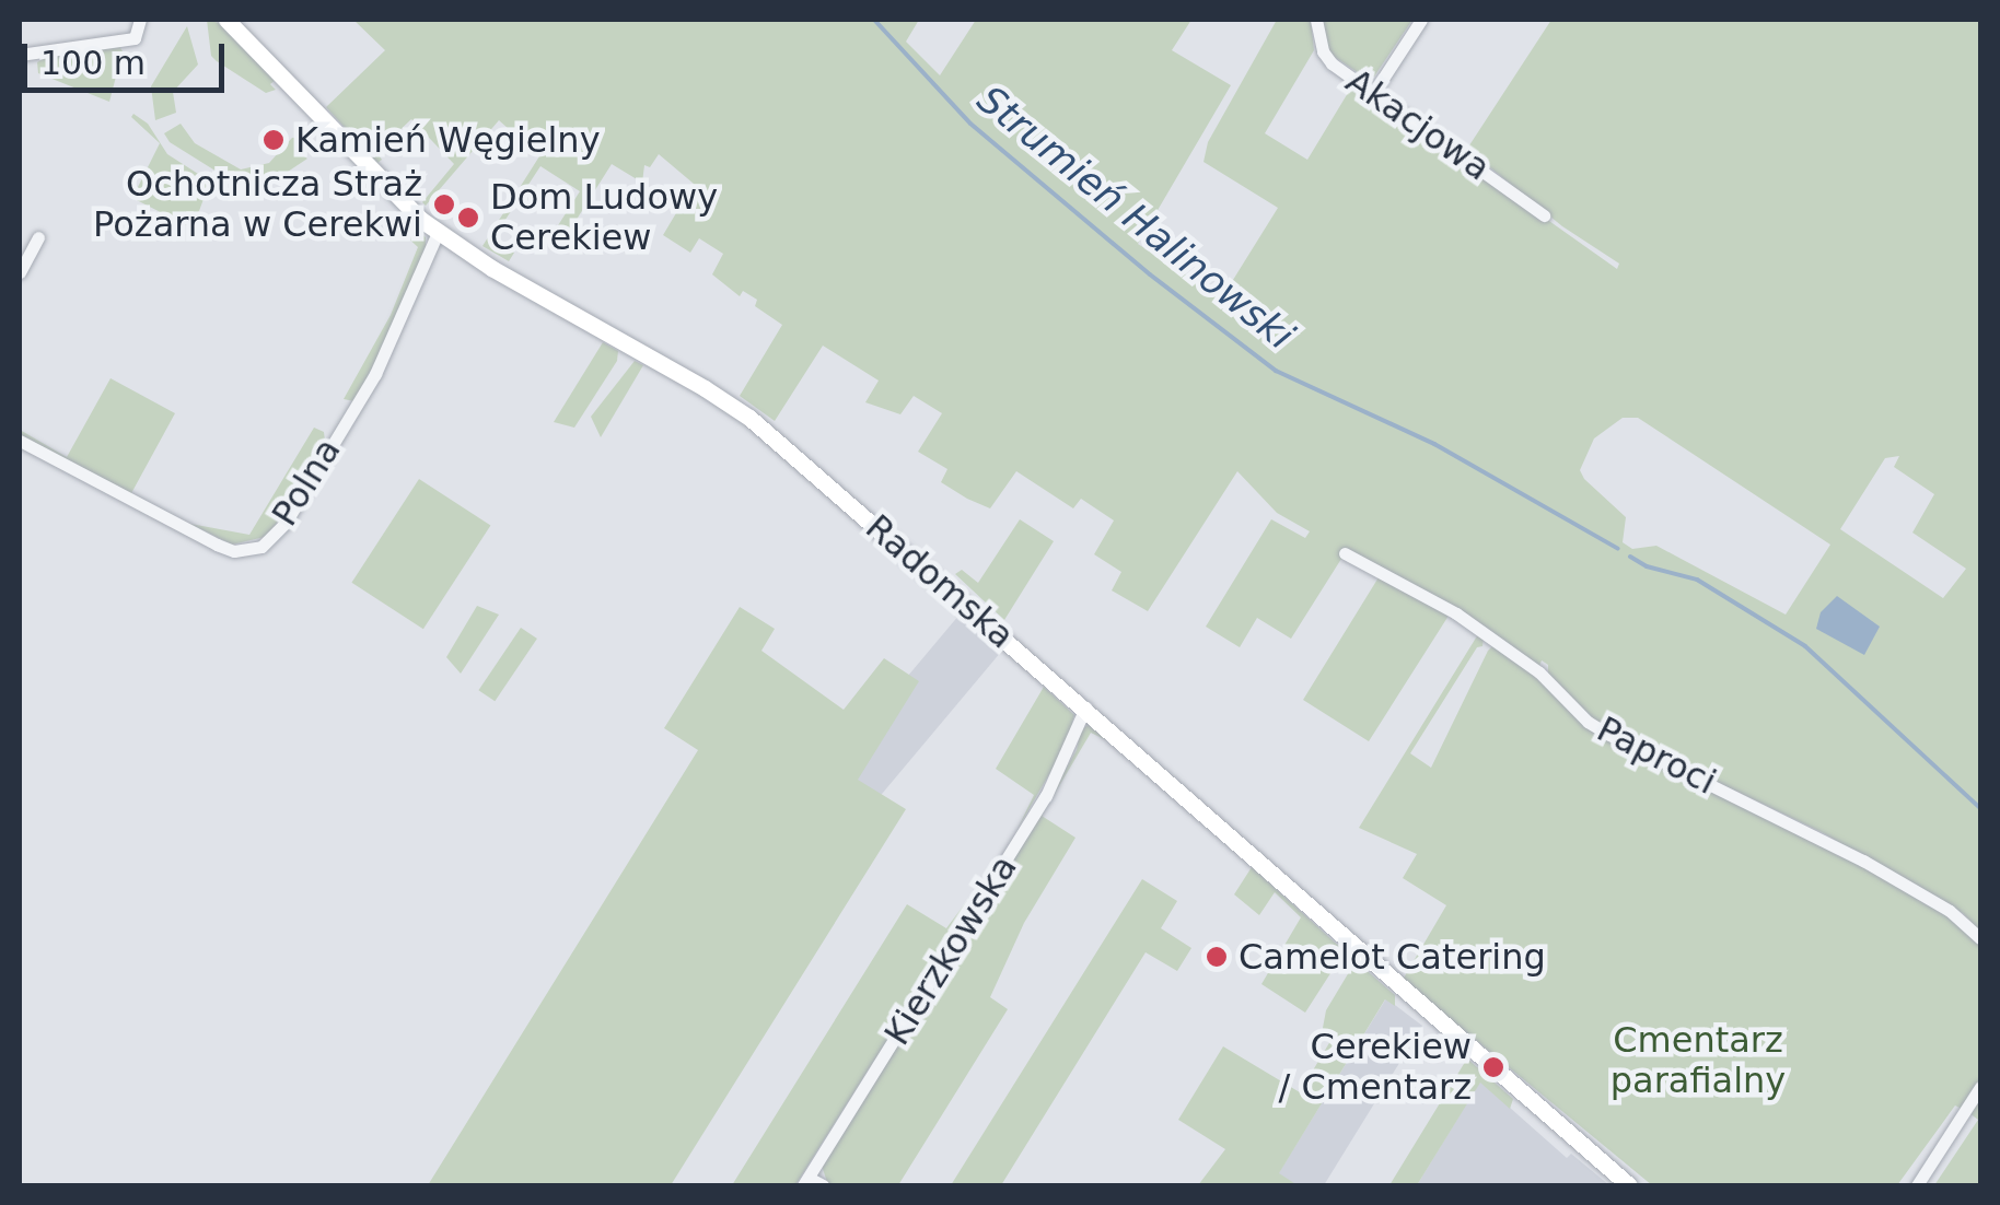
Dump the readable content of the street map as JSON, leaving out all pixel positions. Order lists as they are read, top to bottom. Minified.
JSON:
{"streets":{"street":["Akacjowa","Polna","Radomska","Paproci","Kierzkowska"]},"crossings":[["Polna","Radomska"],["Radomska","Kierzkowska"]],"water":["Strumień Halinowski"],"parks":["Cmentarz parafialny"],"places":["Kamień Węgielny","Ochotnicza Straż Pożarna w Cerekwi","Dom Ludowy Cerekiew","Camelot Catering","Cerekiew / Cmentarz"],"scale_bar":"100 m"}
